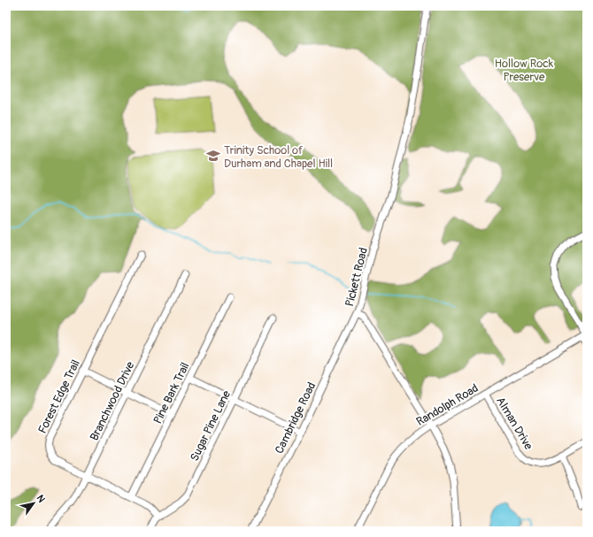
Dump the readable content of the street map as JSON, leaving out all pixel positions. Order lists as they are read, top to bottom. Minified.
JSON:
{"streets":{"street":["Pickett Road","Pine Bark Trail","Forest Edge Trail","Branchwood Drive","Randolph Road","Cambridge Road","Alman Drive","Sugar Pine Lane"]},"crossings":[["Pickett Road","Randolph Road"],["Pickett Road","Cambridge Road"],["Pine Bark Trail","Forest Edge Trail"],["Forest Edge Trail","Branchwood Drive"],["Forest Edge Trail","Sugar Pine Lane"],["Randolph Road","Alman Drive"]],"parks":["Hollow Rock Preserve"],"places":{"school or university":["Trinity School of Durham and Chapel Hill"]},"north":"top right"}
